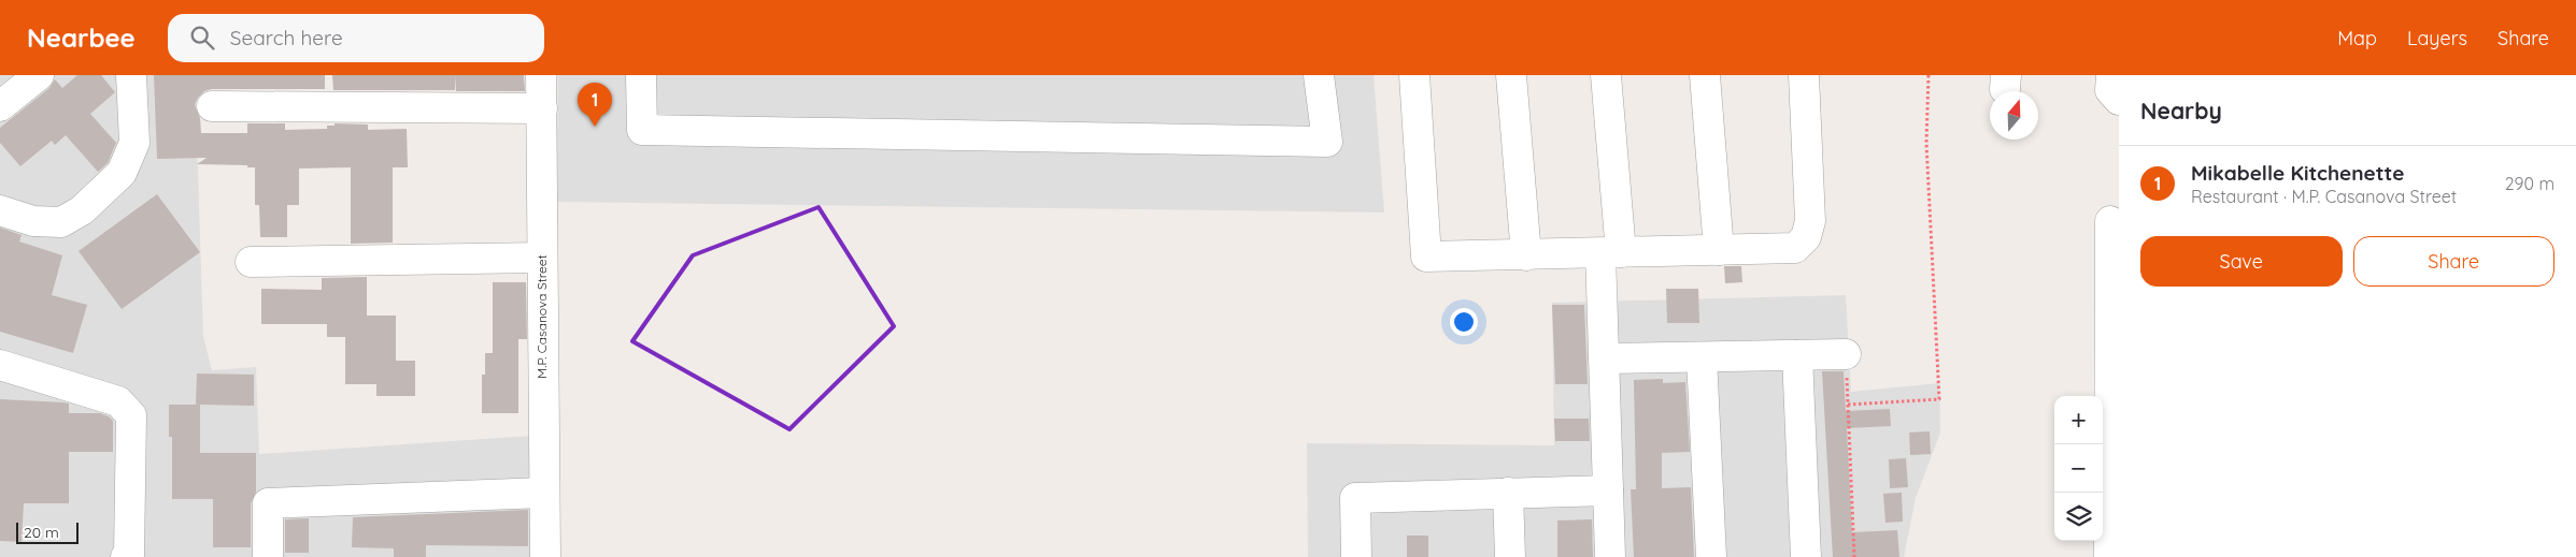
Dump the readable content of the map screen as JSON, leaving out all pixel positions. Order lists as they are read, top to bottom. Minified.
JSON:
{"streets":{"street":["M.P. Casanova Street"]},"scale_bar":"20 m","north":"top","page":{"header":"Nearbee","search":"Search here","nav":["Map","Layers","Share"],"heading":"Nearby","pins":"1","list":[{"mark":"1","name":"Mikabelle Kitchenette","note":"Restaurant · M.P. Casanova Street","value":"290 m"}],"buttons":["Save","Share"],"map_buttons":["+","−"],"scale":"20 m"}}
